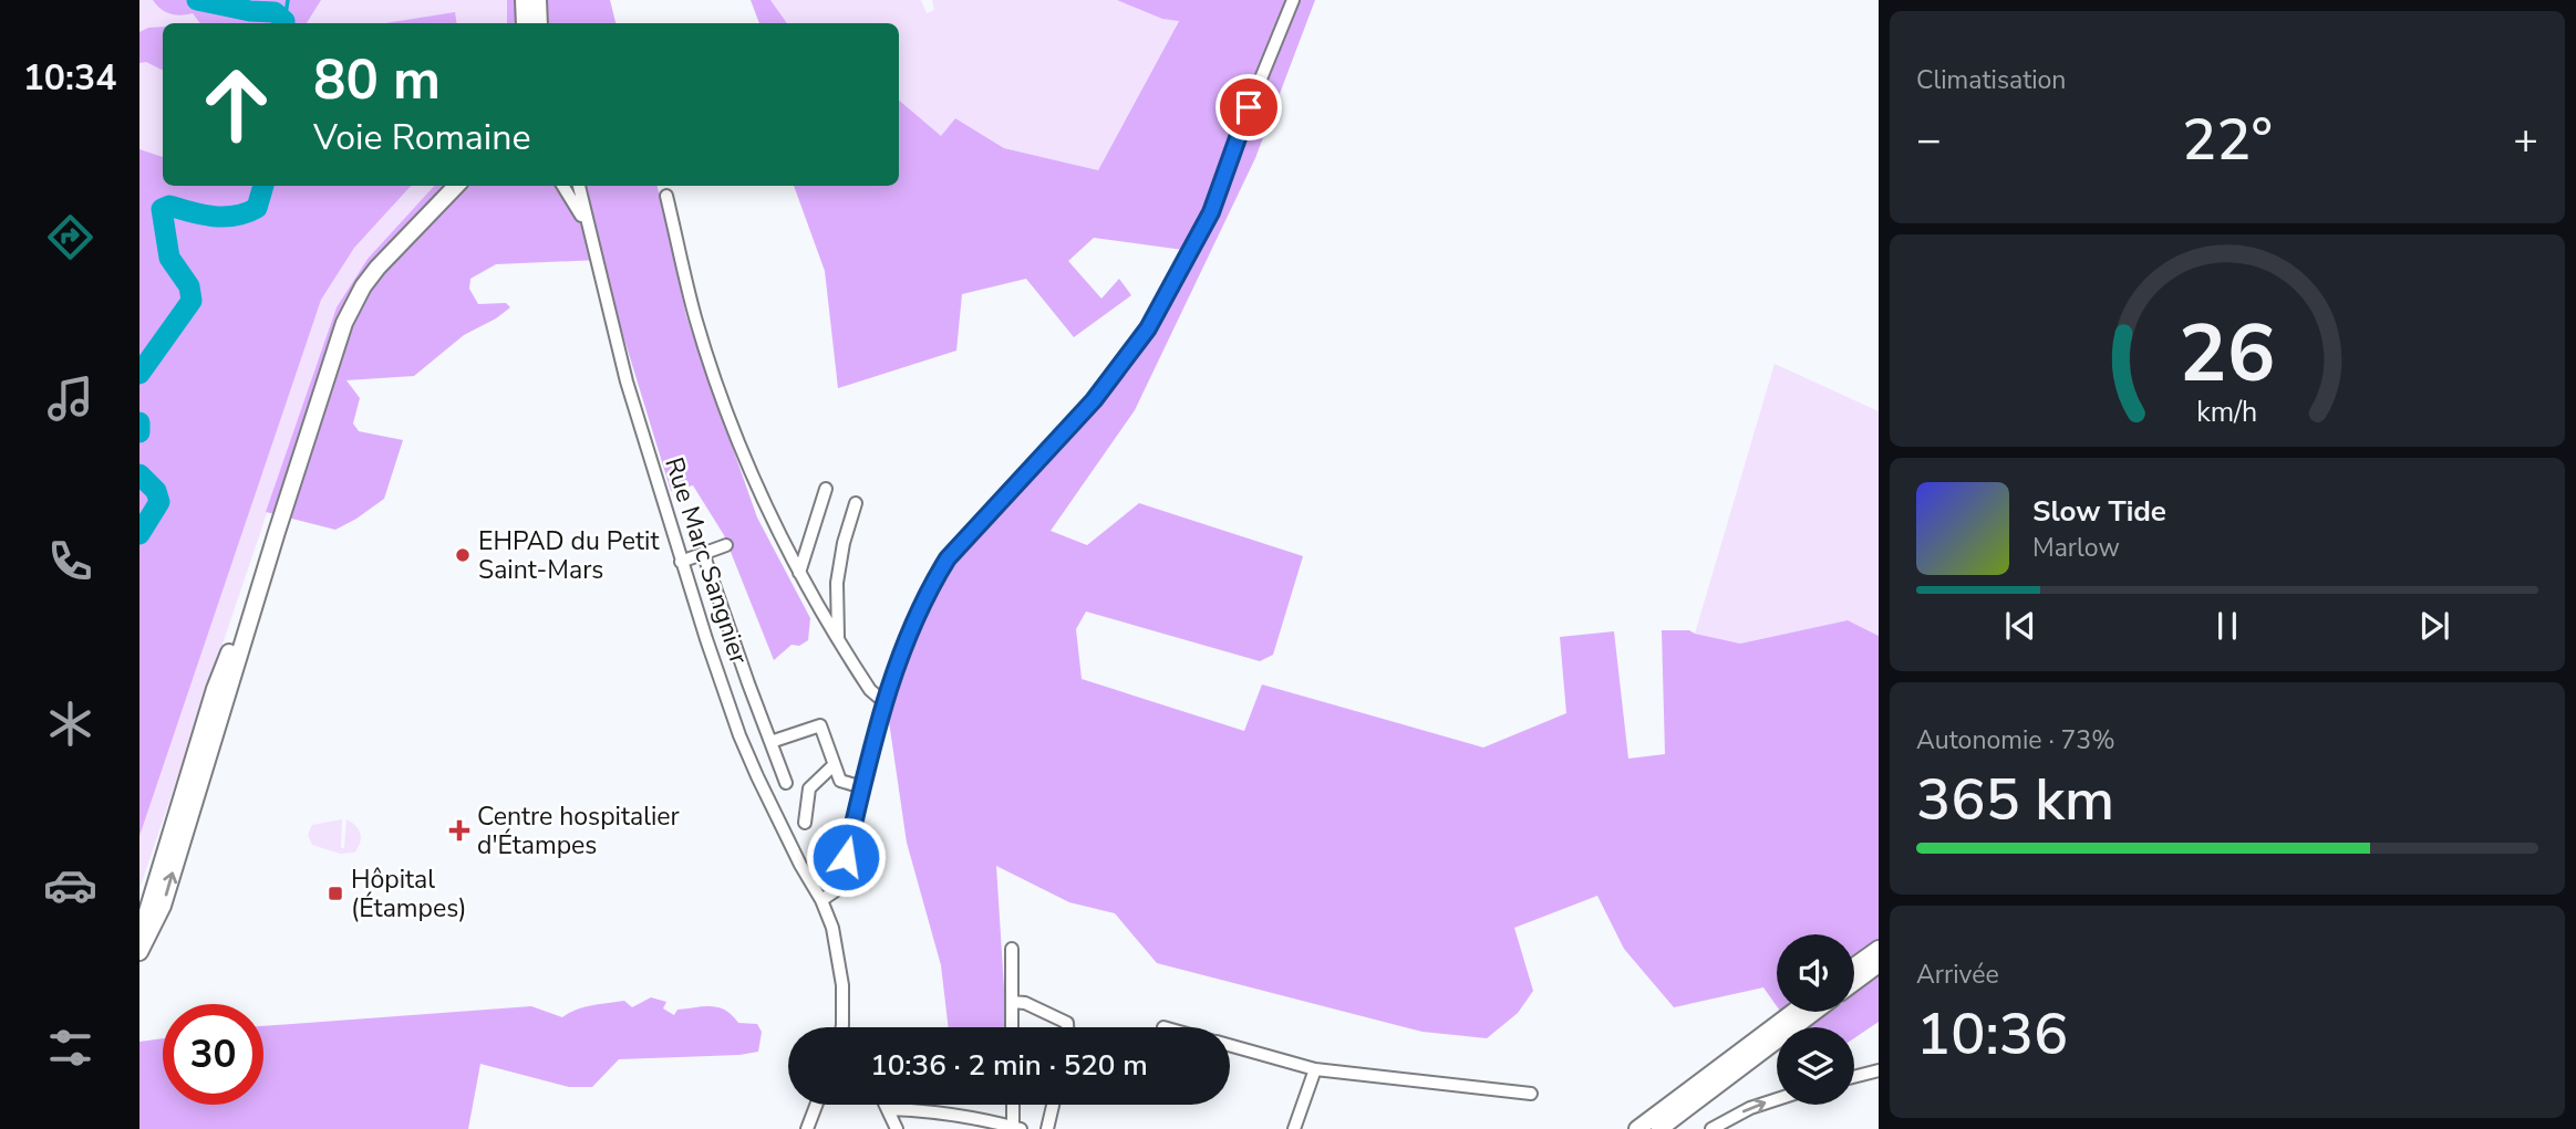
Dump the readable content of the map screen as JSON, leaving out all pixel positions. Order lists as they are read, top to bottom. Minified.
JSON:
{"streets":{"street":["Rue Marc Sangnier"]},"places":{"other":["EHPAD du Petit Saint-Mars"],"health":["Centre hospitalier d'Étampes"],"transit":["Hôpital (Étampes)"]},"page":{"tabs":"10:34","tile":["Climatisation",["Autonomie · 73%","365 km"],["Arrivée","10:36"]],"turn":["80 m","Voie Romaine"],"heat":["−","22°","+"],"song":["Slow Tide","Marlow"],"limit":"30","trip":"10:36 · 2 min · 520 m","gauge":["26","km/h"]}}
